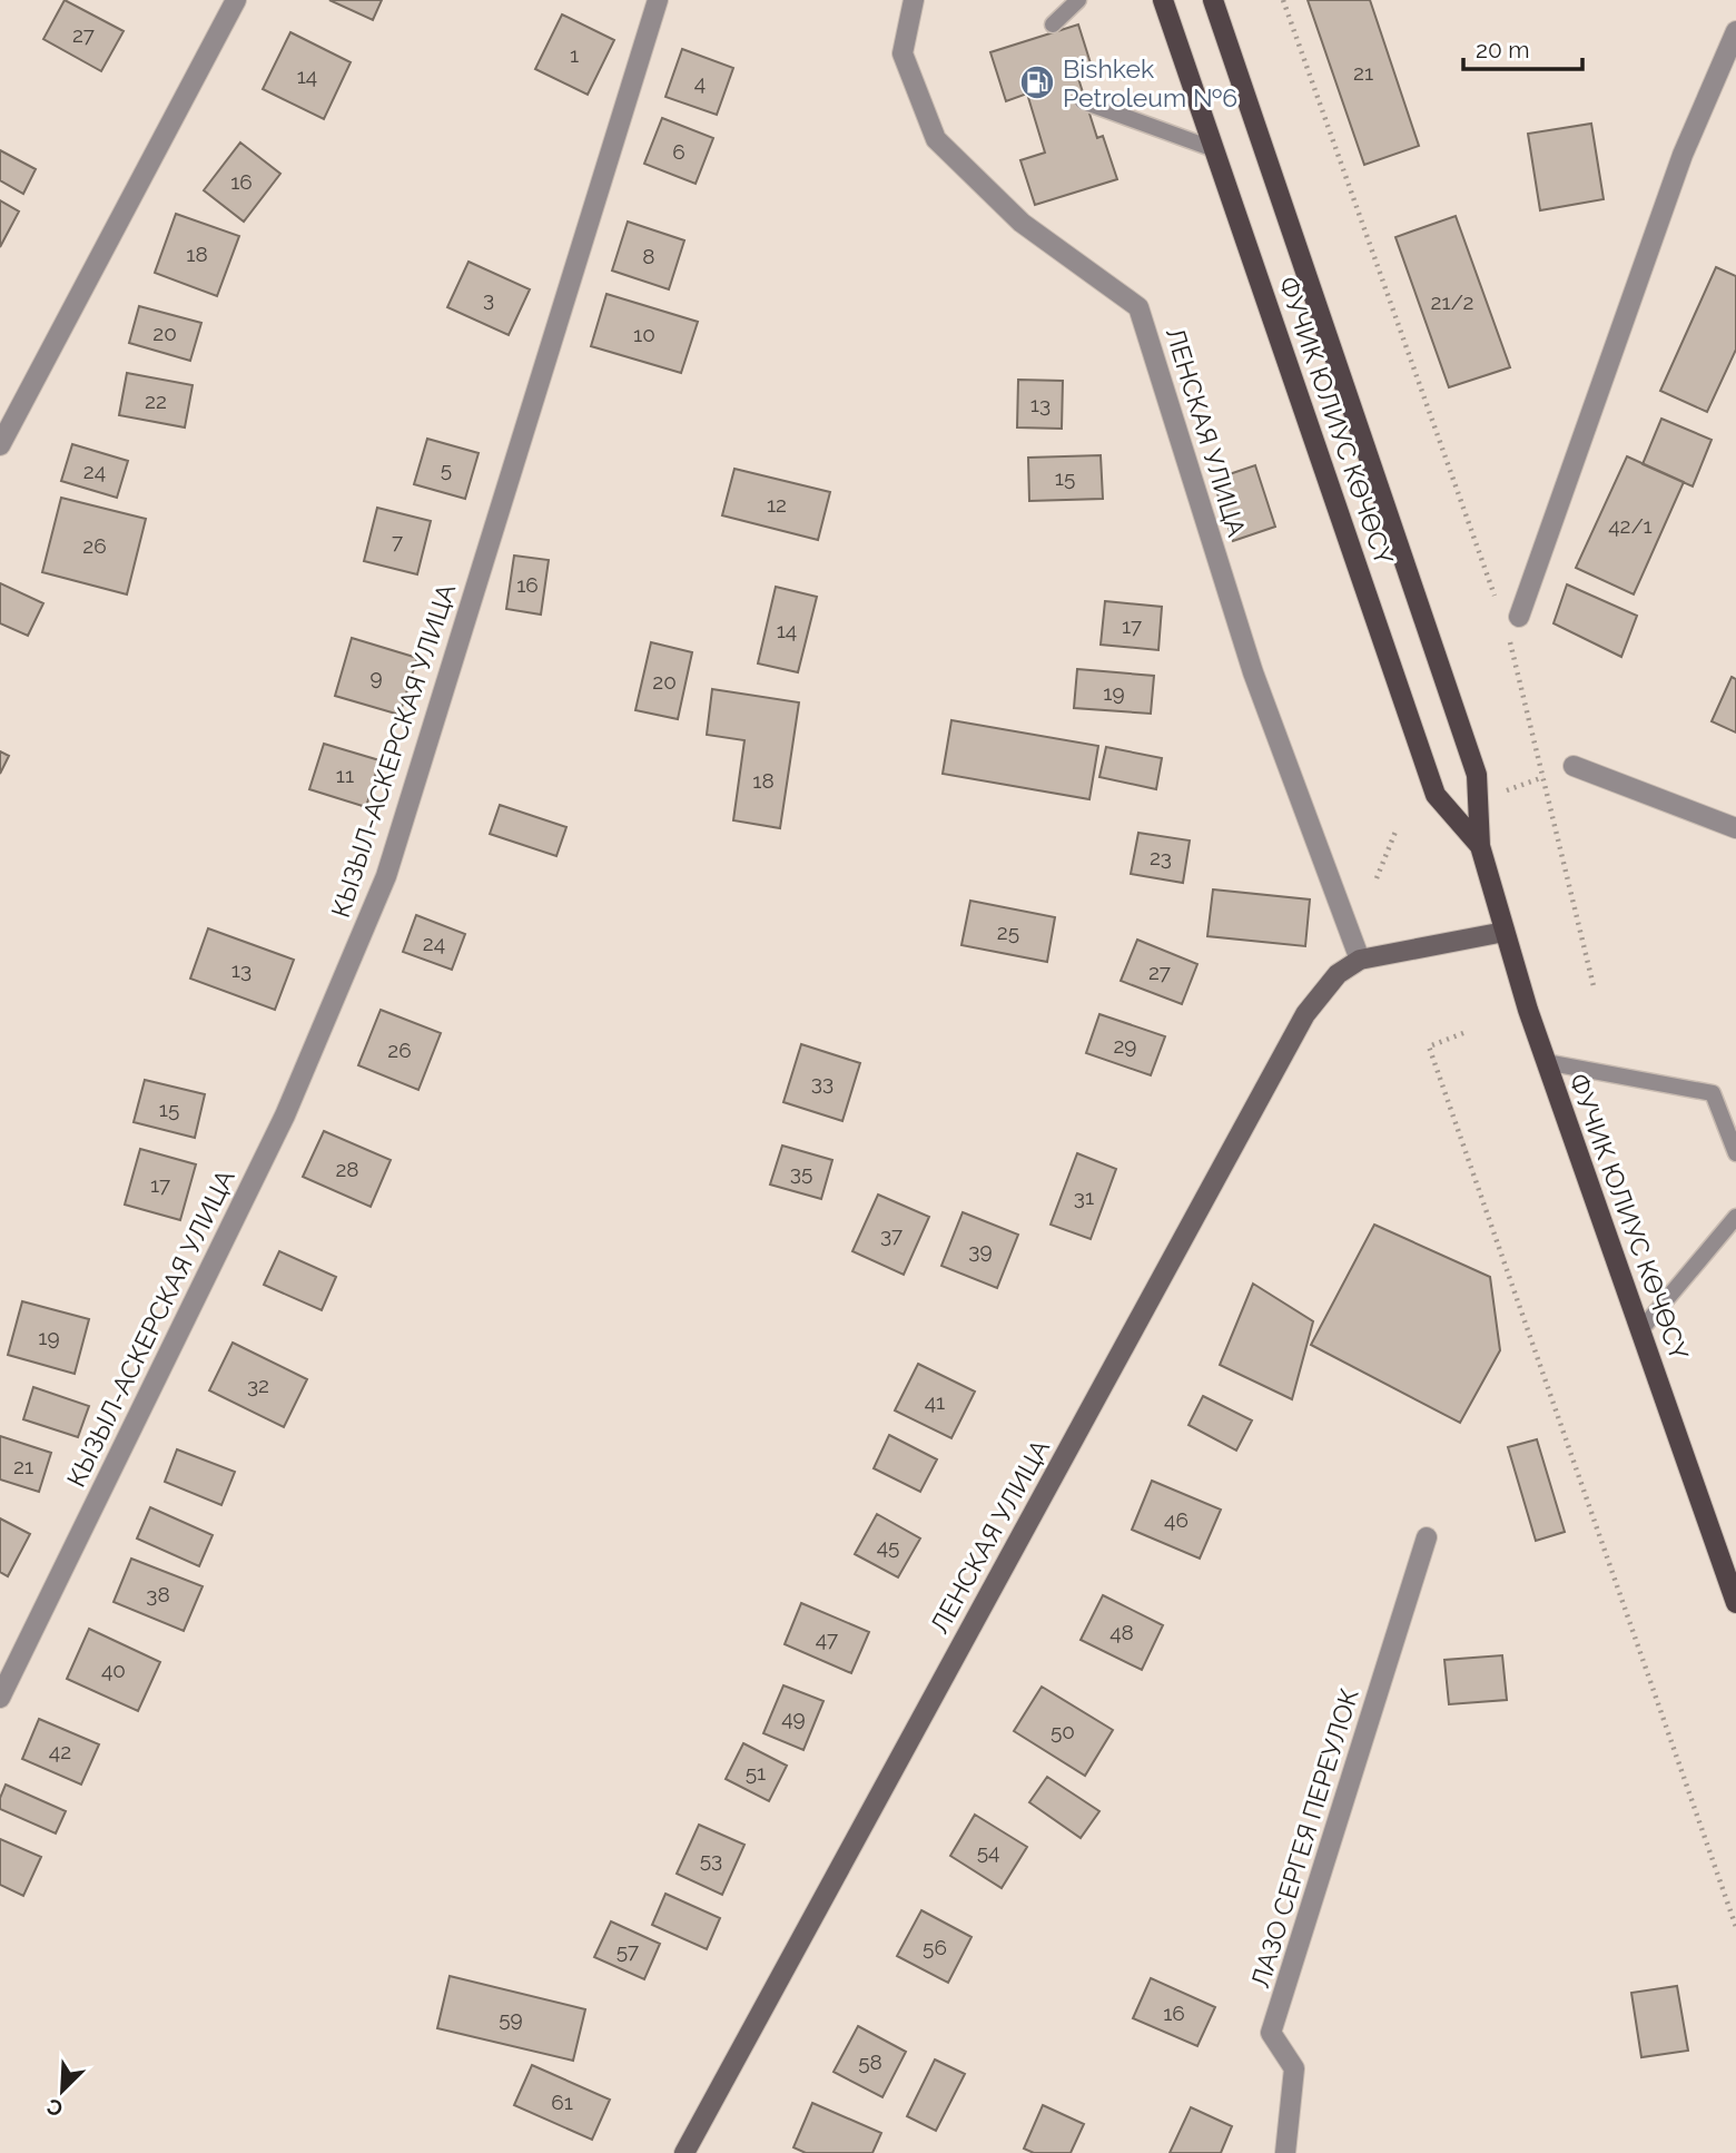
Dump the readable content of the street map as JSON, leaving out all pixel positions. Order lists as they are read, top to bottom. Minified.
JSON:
{"streets":{"main road":["ФУЧИК ЮЛИУС КӨЧӨСҮ","ЛЕНСКАЯ УЛИЦА"],"street":["КЫЗЫЛ-АСКЕРСКАЯ УЛИЦА","ЛАЗО СЕРГЕЯ ПЕРЕУЛОК"]},"crossings":[["ФУЧИК ЮЛИУС КӨЧӨСҮ","ЛЕНСКАЯ УЛИЦА"]],"places":{"fuel station":["Bishkek Petroleum №6"]},"house_numbers":["27","1","21","14","4","6","16","18","8","3","21/2","20","10","22","13","5","24","15","12","42/1","7","26","16","17","14","9","20","19","11","18","23","25","24","13","27","29","26","33","15","28","35","17","31","37","39","19","32","41","21","46","45","38","48","47","40","49","50","42","51","54","53","56","57","16","59","58","61"],"scale_bar":"20 m","north":"bottom left"}
